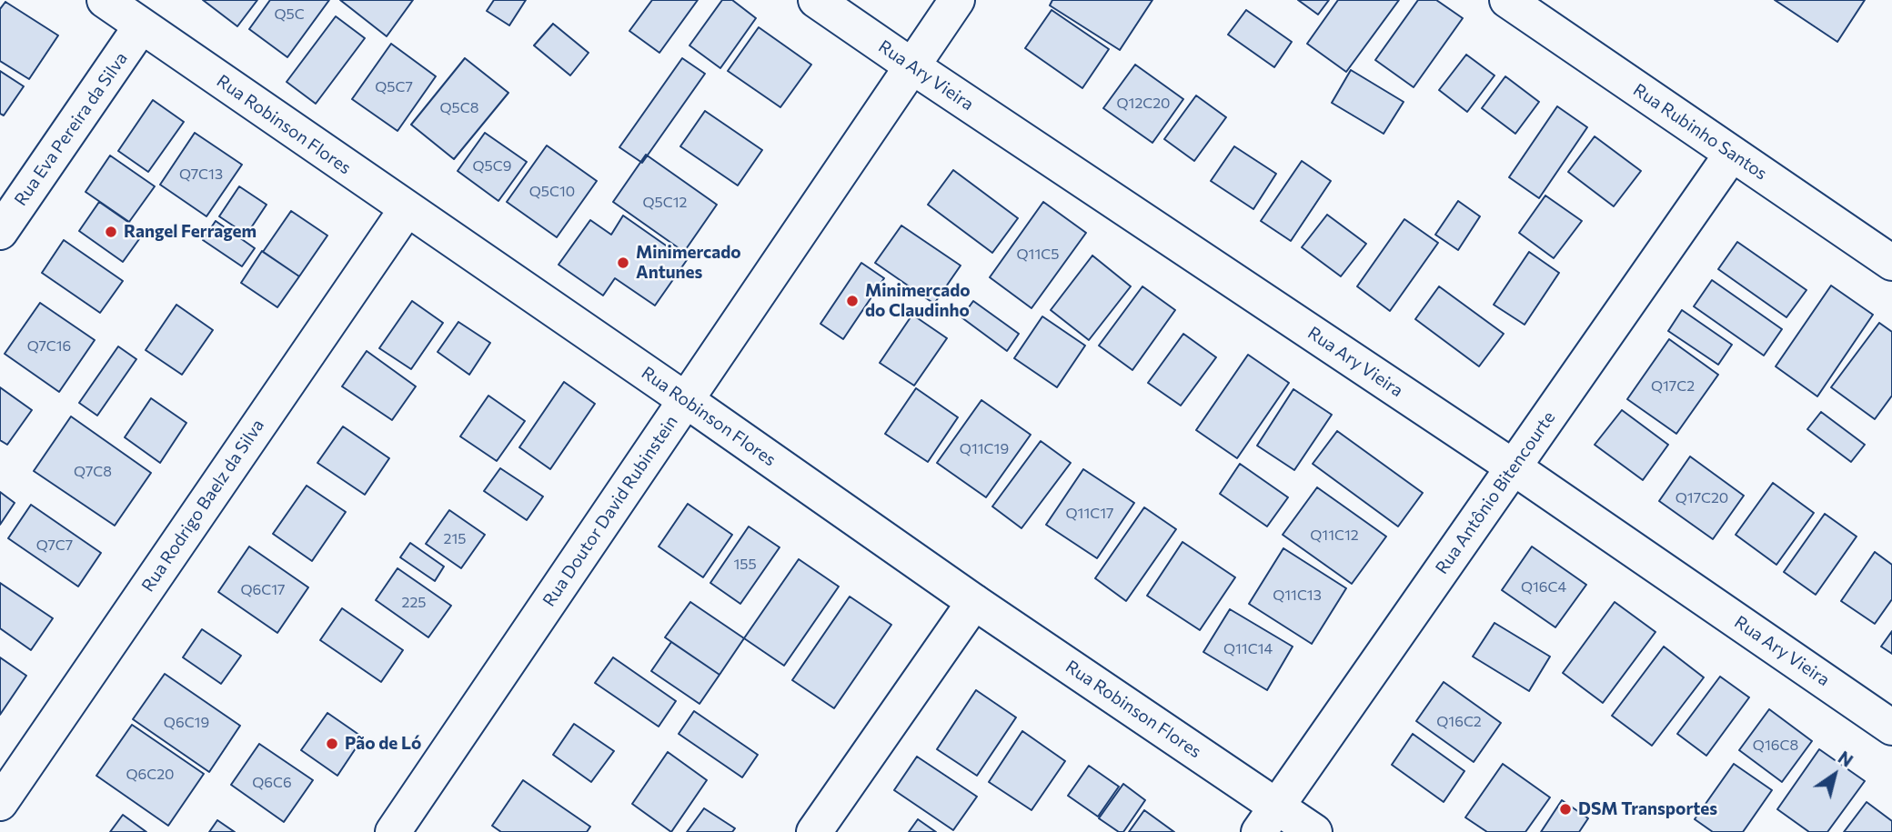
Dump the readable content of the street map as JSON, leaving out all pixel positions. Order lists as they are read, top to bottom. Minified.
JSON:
{"streets":{"street":["Rua Ary Vieira","Rua Robinson Flores","Rua Eva Pereira da Silva","Rua Rubinho Santos","Rua Antônio Bitencourte","Rua Rodrigo Baelz da Silva","Rua Doutor David Rubinstein"]},"crossings":[["Rua Ary Vieira","Rua Antônio Bitencourte"],["Rua Ary Vieira","Rua Doutor David Rubinstein"],["Rua Robinson Flores","Rua Eva Pereira da Silva"],["Rua Robinson Flores","Rua Antônio Bitencourte"],["Rua Robinson Flores","Rua Rodrigo Baelz da Silva"],["Rua Robinson Flores","Rua Doutor David Rubinstein"],["Rua Rubinho Santos","Rua Antônio Bitencourte"]],"places":["Rangel Ferragem","Minimercado Antunes","Minimercado do Claudinho","Pão de Ló","DSM Transportes"],"house_numbers":["Q5C","Q5C7","Q12C20","Q5C8","Q5C9","Q7C13","Q5C10","Q5C12","Q11C5","Q7C16","Q17C2","Q11C19","Q7C8","Q17C20","Q11C17","Q11C12","215","Q7C7","155","Q16C4","Q6C17","Q11C13","225","Q11C14","Q16C2","Q6C19","Q16C8","Q6C20","Q6C6"],"north":"top right"}
